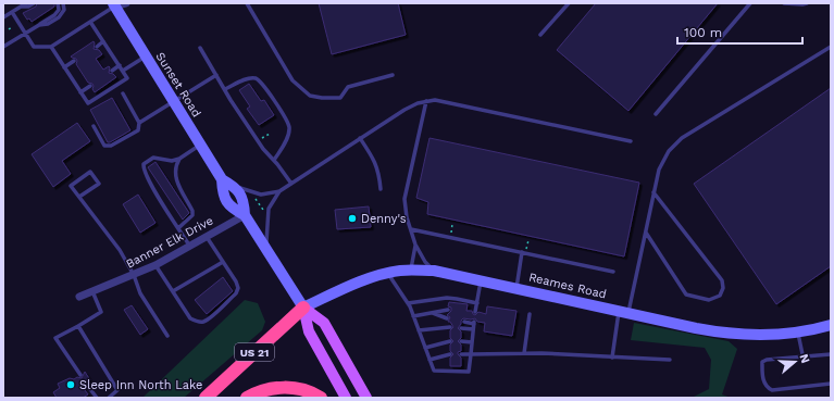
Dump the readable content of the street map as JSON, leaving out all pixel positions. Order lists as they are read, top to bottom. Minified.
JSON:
{"streets":{"highway":["US 21"],"main road":["Sunset Road","Reames Road"],"street":["Banner Elk Drive"]},"crossings":[["Sunset Road","Banner Elk Drive"],["Sunset Road","Reames Road"],["Sunset Road","US 21"],["Reames Road","US 21"]],"places":["Denny's","Sleep Inn North Lake"],"scale_bar":"100 m","north":"right"}
